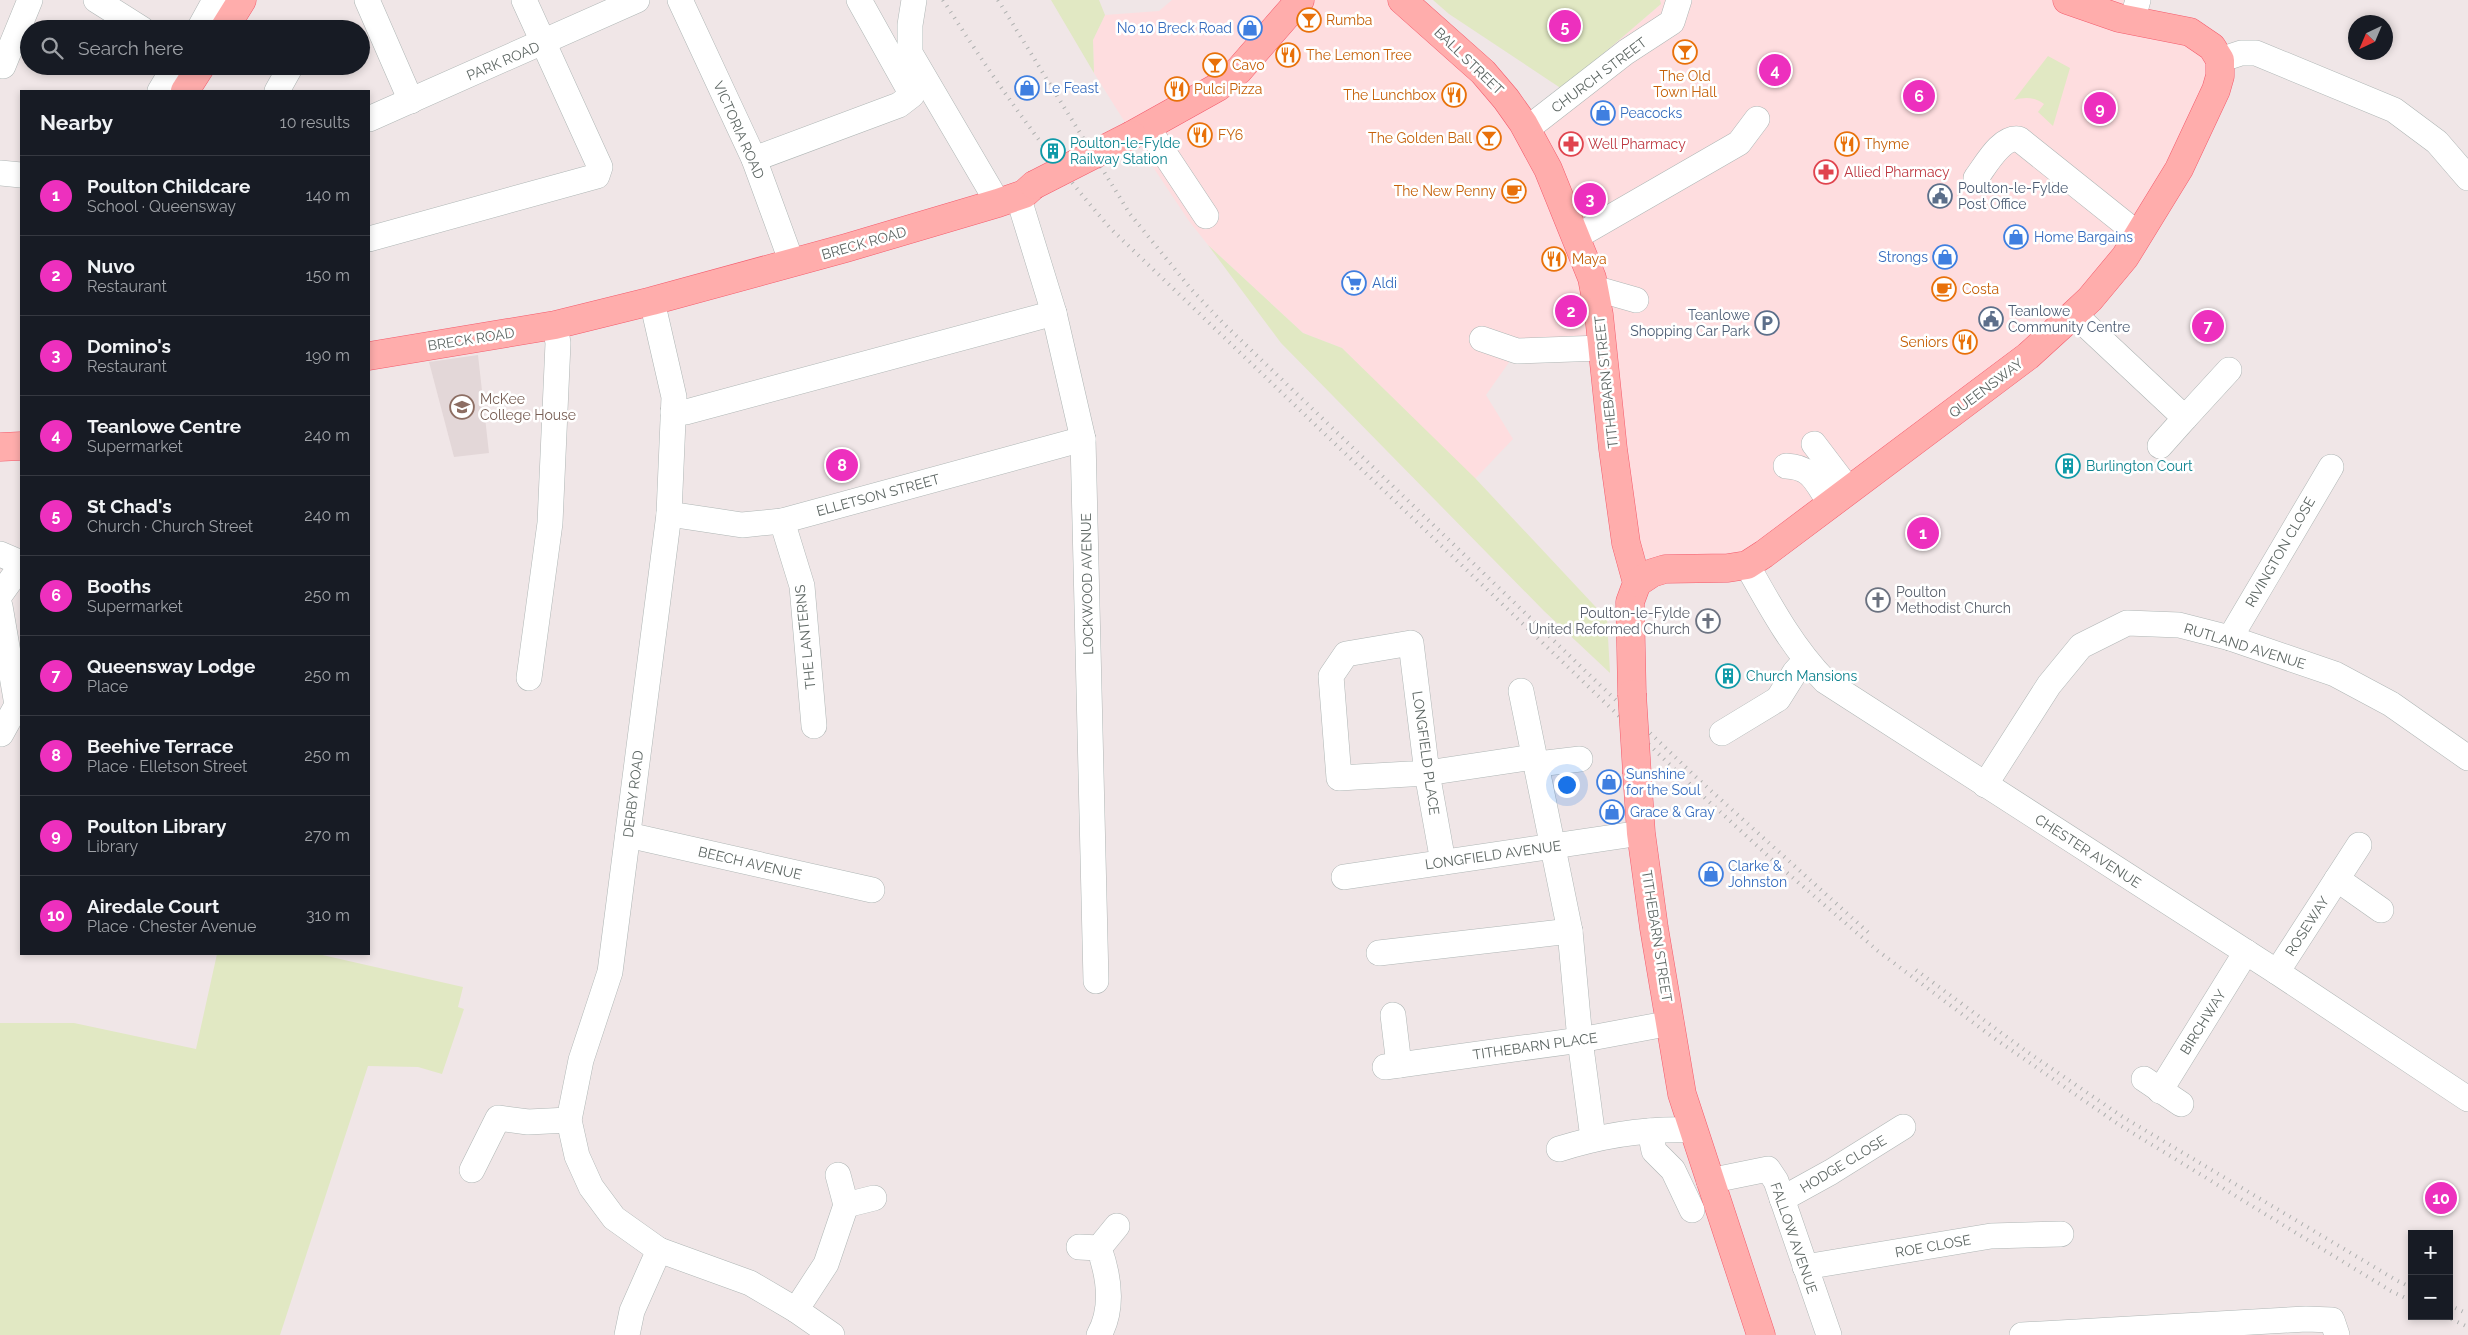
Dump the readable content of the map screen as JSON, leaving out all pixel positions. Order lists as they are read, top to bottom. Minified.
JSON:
{"streets":{"main road":["BALL STREET","BRECK ROAD","TITHEBARN STREET","QUEENSWAY"],"street":["PARK ROAD","CHURCH STREET","VICTORIA ROAD","ELLETSON STREET","RIVINGTON CLOSE","LOCKWOOD AVENUE","THE LANTERNS","RUTLAND AVENUE","LONGFIELD PLACE","DERBY ROAD","CHESTER AVENUE","LONGFIELD AVENUE","BEECH AVENUE","ROSEWAY","BIRCHWAY","TITHEBARN PLACE","HODGE CLOSE","FALLOW AVENUE","ROE CLOSE"]},"crossings":[["BALL STREET","CHURCH STREET"],["BALL STREET","TITHEBARN STREET"],["CHURCH STREET","TITHEBARN STREET"],["VICTORIA ROAD","BRECK ROAD"],["BRECK ROAD","LOCKWOOD AVENUE"],["BRECK ROAD","DERBY ROAD"],["TITHEBARN STREET","QUEENSWAY"],["TITHEBARN STREET","LONGFIELD AVENUE"],["TITHEBARN STREET","TITHEBARN PLACE"],["TITHEBARN STREET","FALLOW AVENUE"],["QUEENSWAY","CHESTER AVENUE"],["ELLETSON STREET","LOCKWOOD AVENUE"],["ELLETSON STREET","THE LANTERNS"],["ELLETSON STREET","DERBY ROAD"],["RIVINGTON CLOSE","RUTLAND AVENUE"],["RUTLAND AVENUE","CHESTER AVENUE"],["LONGFIELD PLACE","LONGFIELD AVENUE"],["DERBY ROAD","BEECH AVENUE"],["CHESTER AVENUE","ROSEWAY"],["CHESTER AVENUE","BIRCHWAY"],["HODGE CLOSE","FALLOW AVENUE"],["FALLOW AVENUE","ROE CLOSE"]],"places":{"bar":["Rumba","The Old Town Hall","Cavo","The Golden Ball"],"shop":["No 10 Breck Road","Le Feast","Peacocks","Home Bargains","Strongs","Sunshine for the Soul","Grace & Gray","Clarke & Johnston"],"restaurant":["The Lemon Tree","Pulci Pizza","The Lunchbox","FY6","Thyme","Maya","Seniors"],"pharmacy":["Well Pharmacy","Allied Pharmacy"],"building":["Poulton-le-Fylde Railway Station","Burlington Court","Church Mansions"],"cafe":["The New Penny","Costa"],"public building":["Poulton-le-Fylde Post Office","Teanlowe Community Centre"],"supermarket":["Aldi"],"parking":["Teanlowe Shopping Car Park"],"school or university":["McKee College House"],"church":["Poulton Methodist Church","Poulton-le-Fylde United Reformed Church"]},"north":"bottom left","page":{"pins":["5","4","6","9","3","2","7","8","1","10"],"search":"Search here","heading":["Nearby","10 results"],"list":[{"mark":"1","name":"Poulton Childcare","note":"School · Queensway","value":"140 m"},{"mark":"2","name":"Nuvo","note":"Restaurant","value":"150 m"},{"mark":"3","name":"Domino's","note":"Restaurant","value":"190 m"},{"mark":"4","name":"Teanlowe Centre","note":"Supermarket","value":"240 m"},{"mark":"5","name":"St Chad's","note":"Church · Church Street","value":"240 m"},{"mark":"6","name":"Booths","note":"Supermarket","value":"250 m"},{"mark":"7","name":"Queensway Lodge","note":"Place","value":"250 m"},{"mark":"8","name":"Beehive Terrace","note":"Place · Elletson Street","value":"250 m"},{"mark":"9","name":"Poulton Library","note":"Library","value":"270 m"},{"mark":"10","name":"Airedale Court","note":"Place · Chester Avenue","value":"310 m"}],"map_buttons":["+","−"]}}
